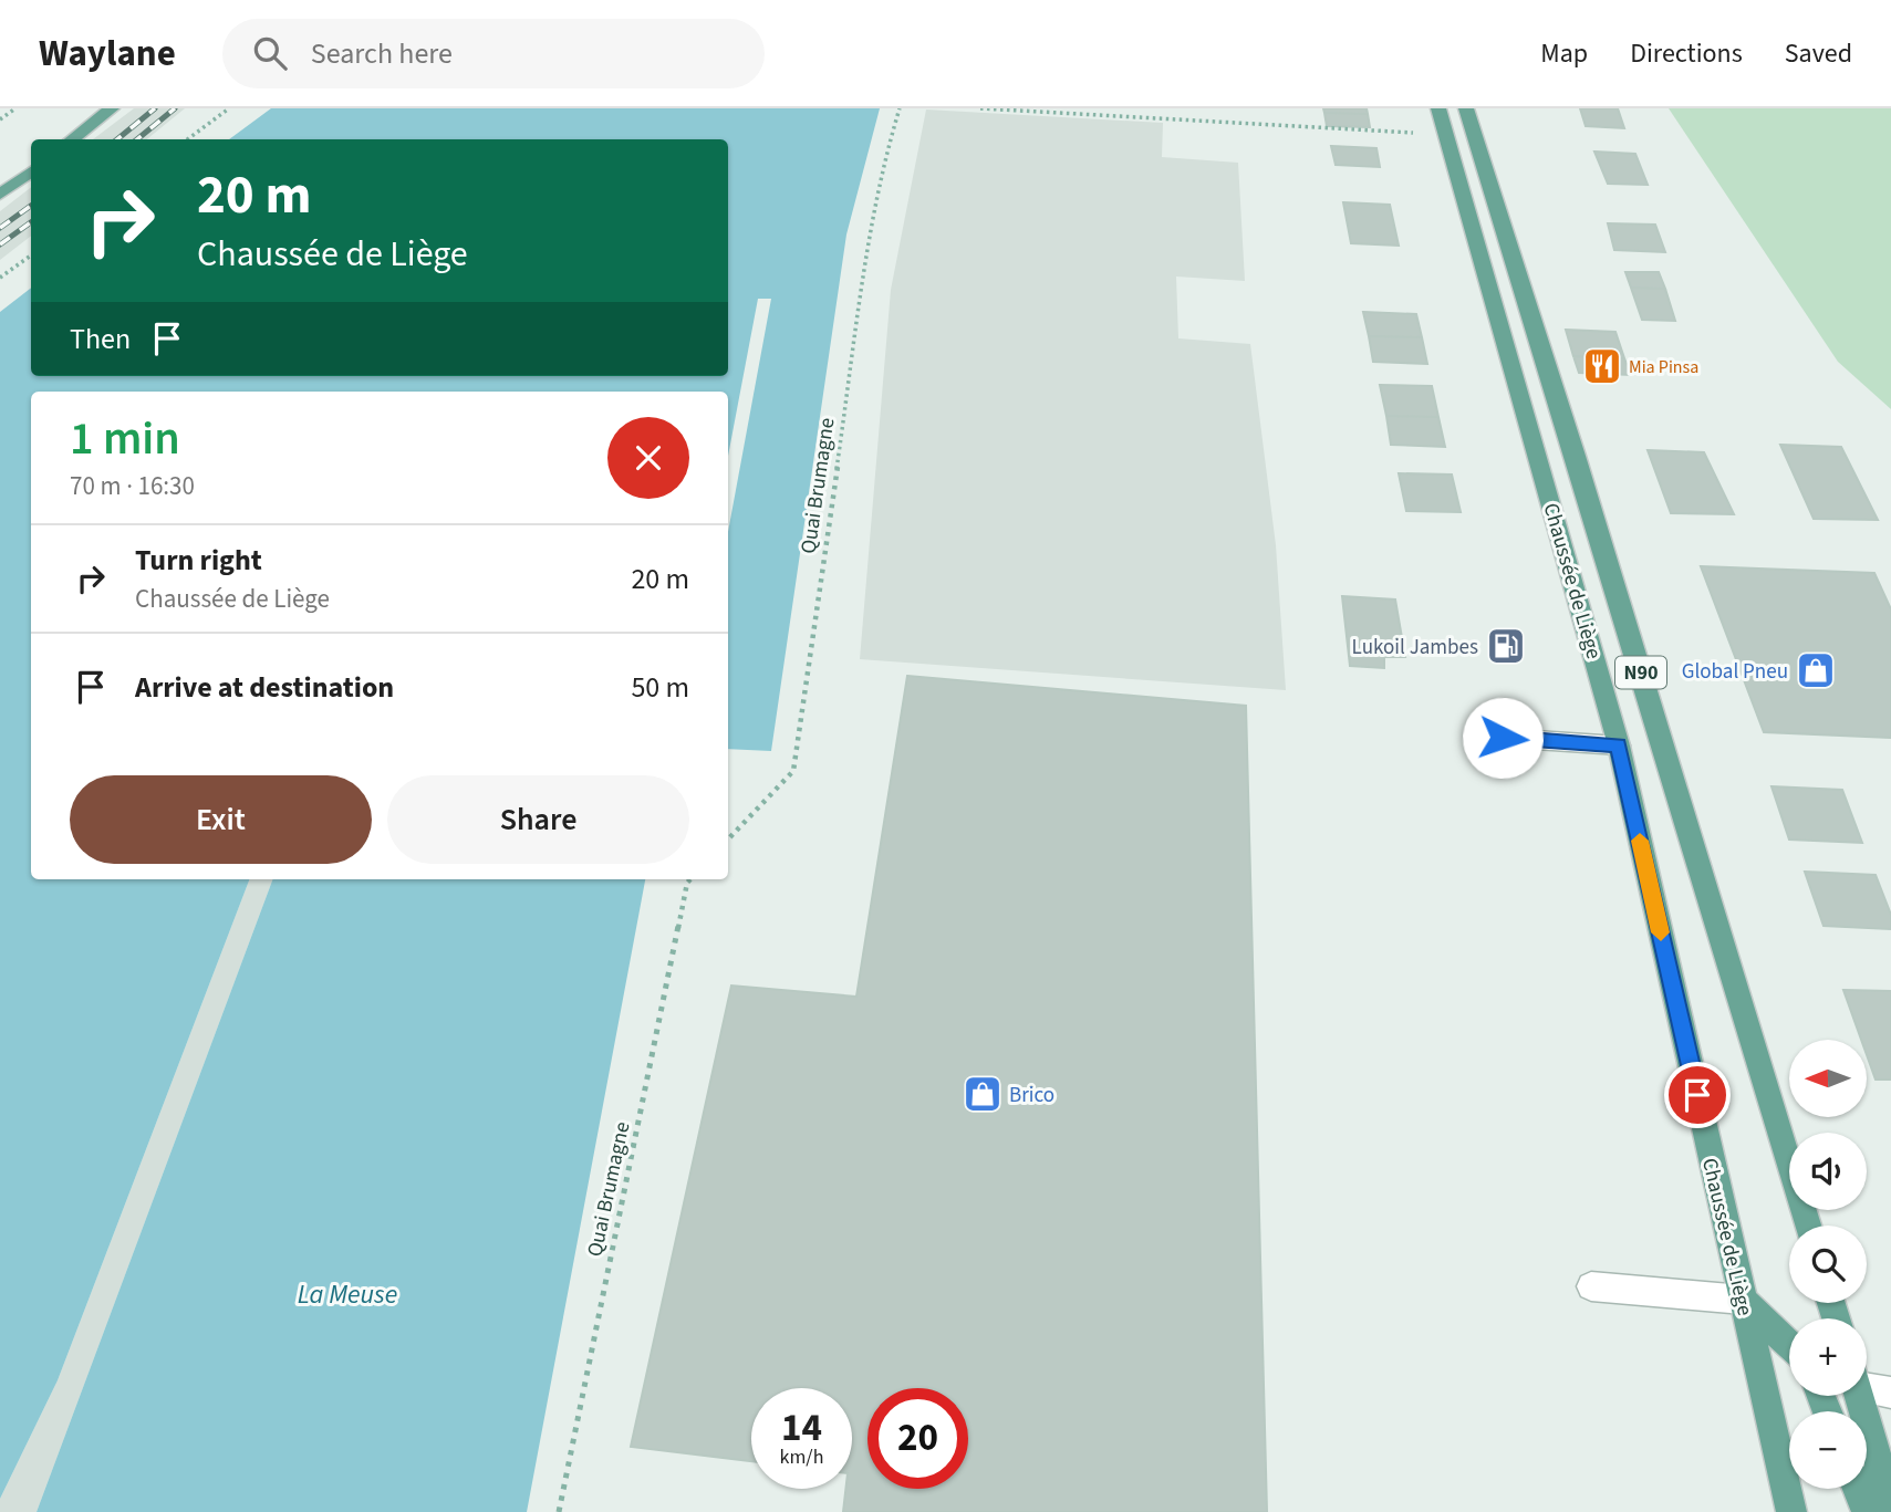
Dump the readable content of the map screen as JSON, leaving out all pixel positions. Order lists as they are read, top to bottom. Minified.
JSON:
{"streets":{"main road":["Chaussée de Liège","N90"],"path":["Quai Brumagne"]},"water":["La Meuse"],"places":{"restaurant":["Mia Pinsa"],"fuel station":["Lukoil Jambes"],"shop":["Global Pneu","Brico"]},"north":"left","page":{"header":"Waylane","search":"Search here","nav":["Map","Directions","Saved"],"turn":["20 m","Chaussée de Liège"],"then":"Then","heading":["1 min","70 m · 16:30"],"list":[{"name":"Turn right","note":"Chaussée de Liège","value":"20 m"},{"name":"Arrive at destination","value":"50 m"}],"buttons":["Exit","Share"],"map_buttons":["+","−"],"speed":"14 km/h","limit":"20"}}
